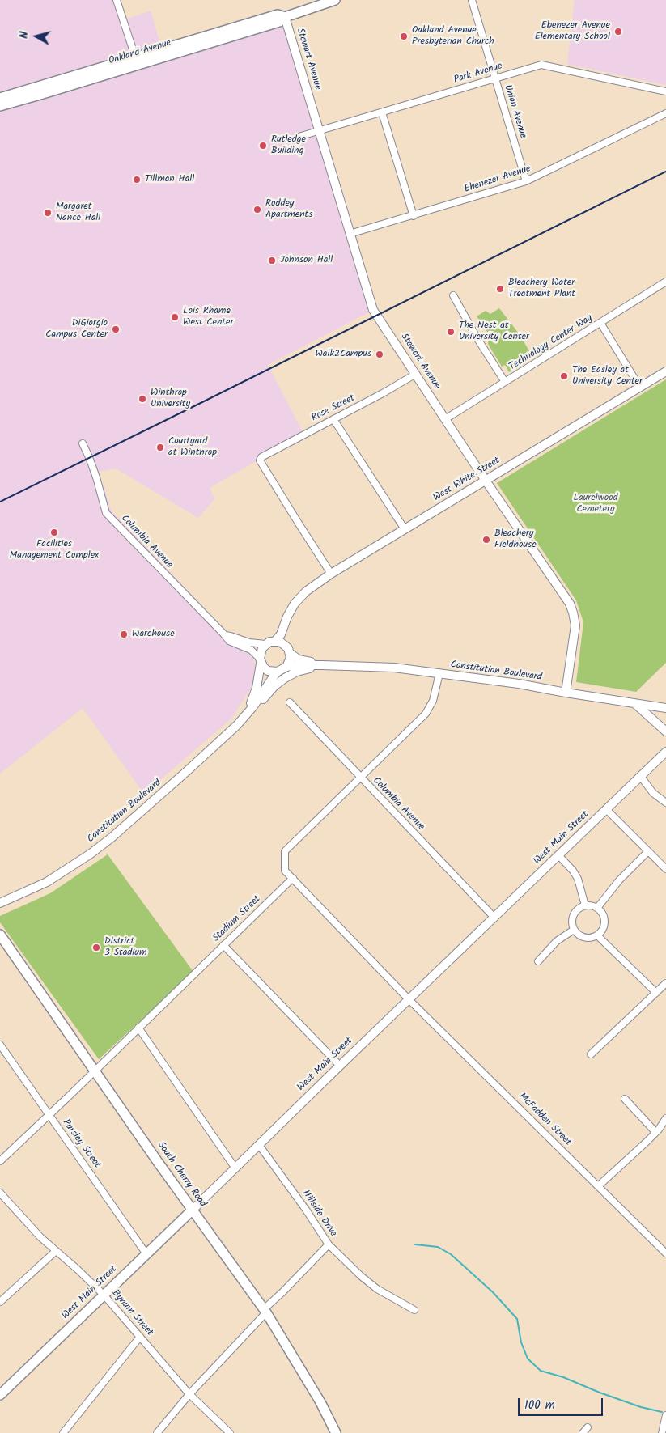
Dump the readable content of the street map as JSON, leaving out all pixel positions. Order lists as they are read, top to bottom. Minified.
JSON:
{"streets":{"main road":["Oakland Avenue","West Main Street","South Cherry Road"],"street":["Stewart Avenue","Park Avenue","Union Avenue","Ebenezer Avenue","Technology Center Way","Rose Street","West White Street","Columbia Avenue","Constitution Boulevard","Stadium Street","McFadden Street","Pursley Street","Hillside Drive","Bynum Street"]},"crossings":[["Oakland Avenue","Stewart Avenue"],["Stewart Avenue","Park Avenue"],["Stewart Avenue","Ebenezer Avenue"],["Stewart Avenue","Technology Center Way"],["Stewart Avenue","Rose Street"],["Stewart Avenue","West White Street"],["Stewart Avenue","Constitution Boulevard"],["Park Avenue","Union Avenue"],["Union Avenue","Ebenezer Avenue"],["Rose Street","West White Street"],["West White Street","Columbia Avenue"],["West White Street","Constitution Boulevard"],["Columbia Avenue","Constitution Boulevard"],["Columbia Avenue","West Main Street"],["West Main Street","McFadden Street"],["West Main Street","Pursley Street"],["West Main Street","South Cherry Road"],["West Main Street","Hillside Drive"],["West Main Street","Bynum Street"],["Stadium Street","McFadden Street"],["Stadium Street","Pursley Street"],["Stadium Street","South Cherry Road"]],"parks":["Laurelwood Cemetery"],"places":["Ebenezer Avenue Elementary School","Oakland Avenue Presbyterian Church","Rutledge Building","Tillman Hall","Roddey Apartments","Margaret Nance Hall","Johnson Hall","Bleachery Water Treatment Plant","Lois Rhame West Center","DiGiorgio Campus Center","The Nest at University Center","Walk2Campus","The Easley at University Center","Winthrop University","Courtyard at Winthrop","Facilities Management Complex","Bleachery Fieldhouse","Warehouse","District 3 Stadium"],"scale_bar":"100 m","north":"left"}
